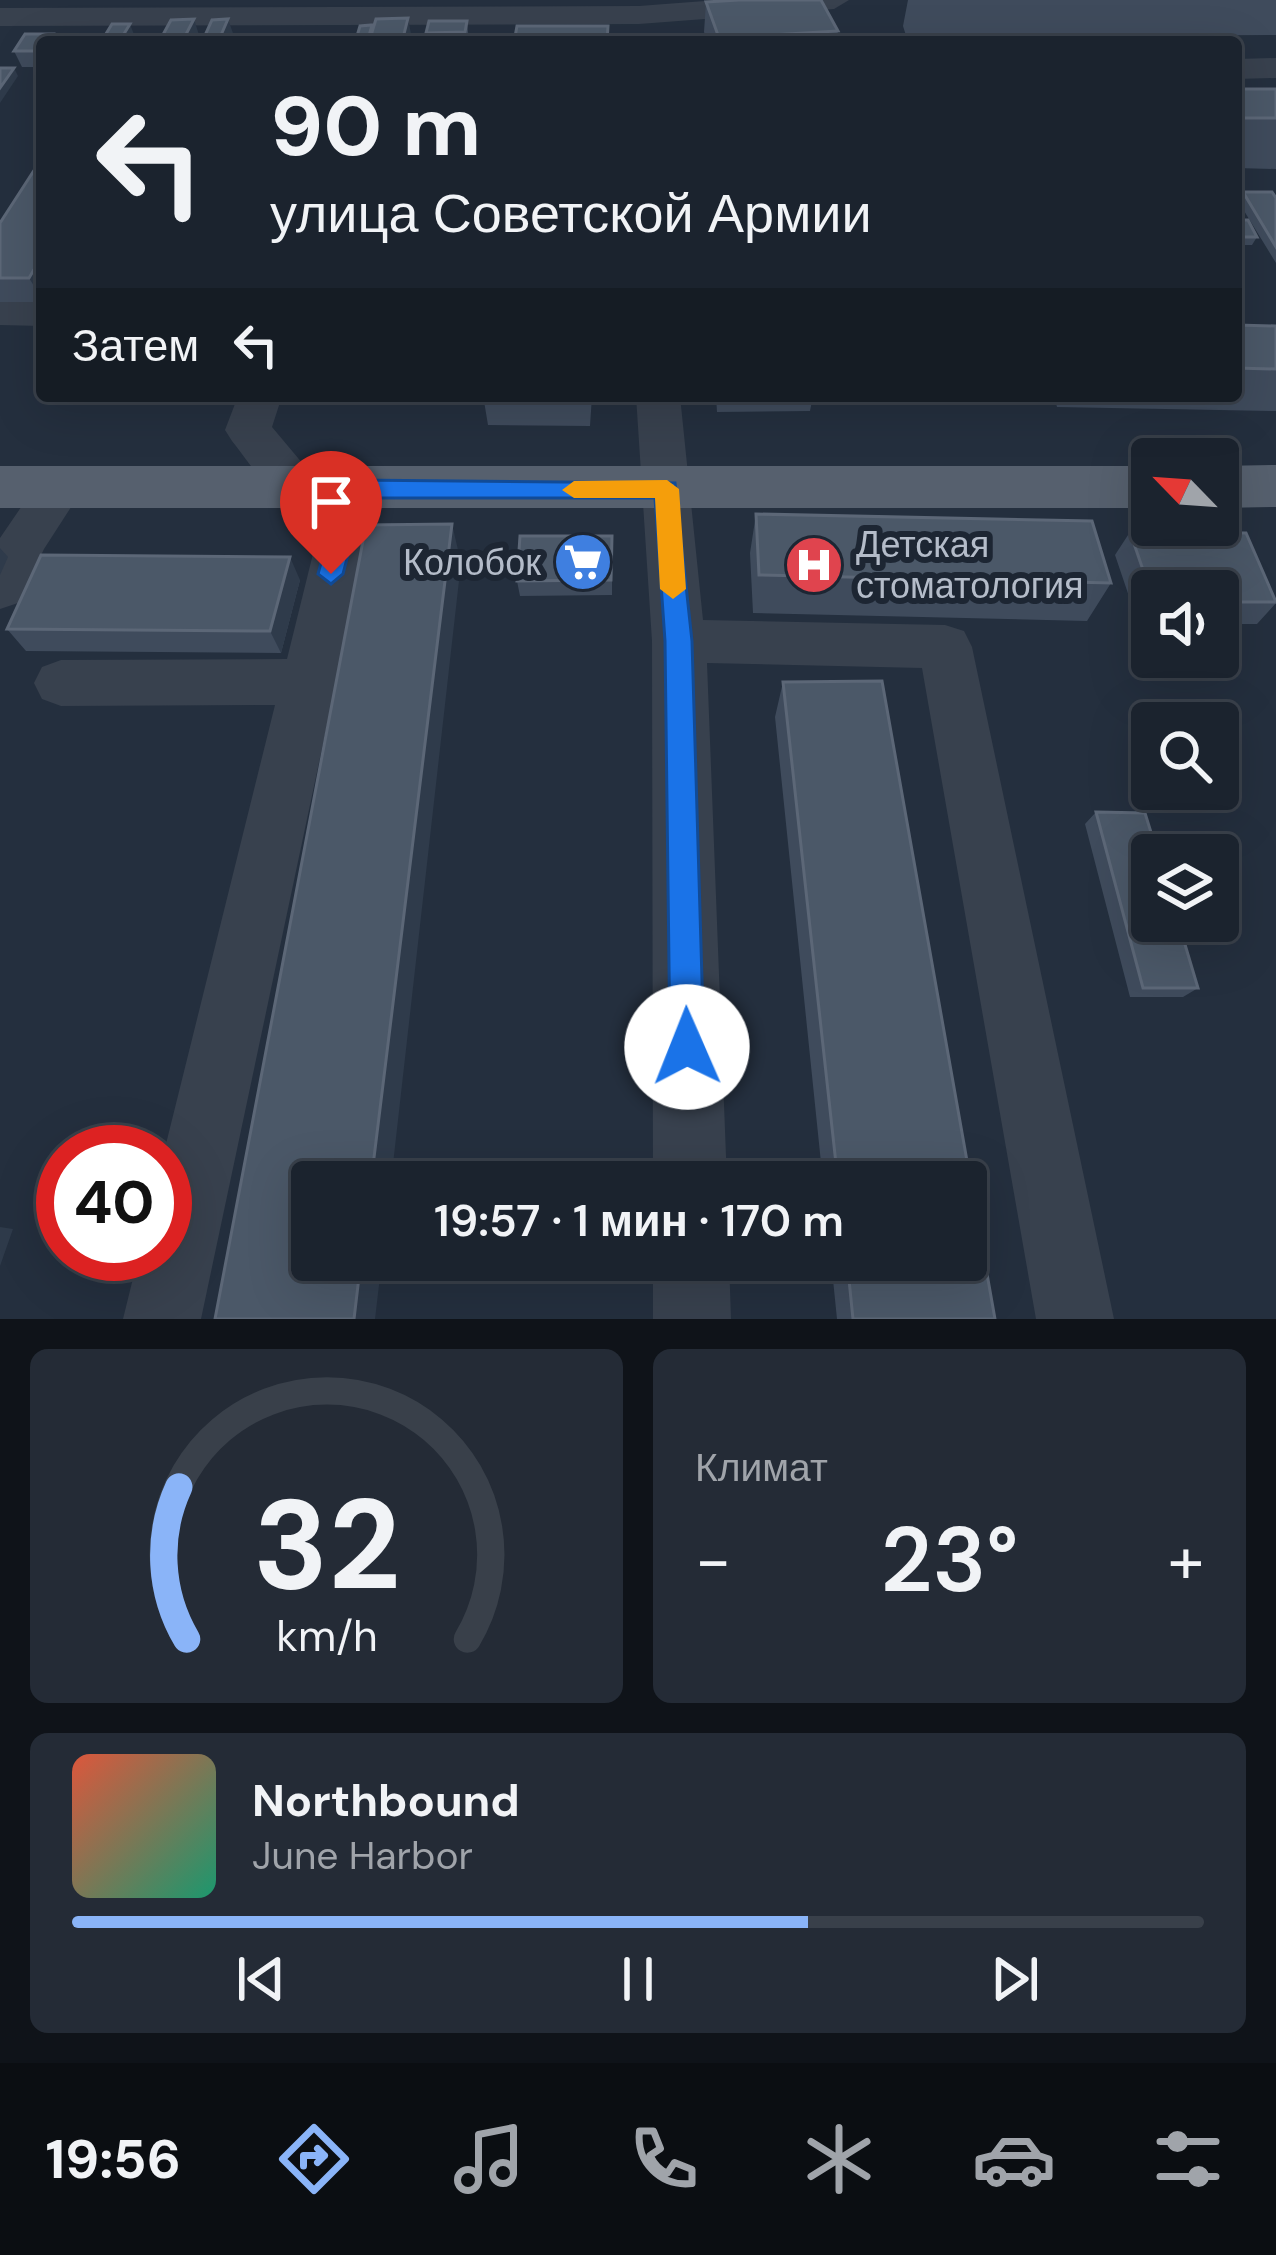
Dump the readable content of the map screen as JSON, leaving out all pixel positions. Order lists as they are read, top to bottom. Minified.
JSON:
{"places":{"supermarket":["Колобок"],"hospital":["Детская стоматология"]},"north":"top left","page":{"turn":["90 m","улица Советской Армии"],"then":"Затем","limit":"40","trip":"19:57 · 1 мин · 170 m","tile":"Климат","heat":["−","23°","+"],"song":["Northbound","June Harbor"],"tabs":"19:56","gauge":["32","km/h"]}}
